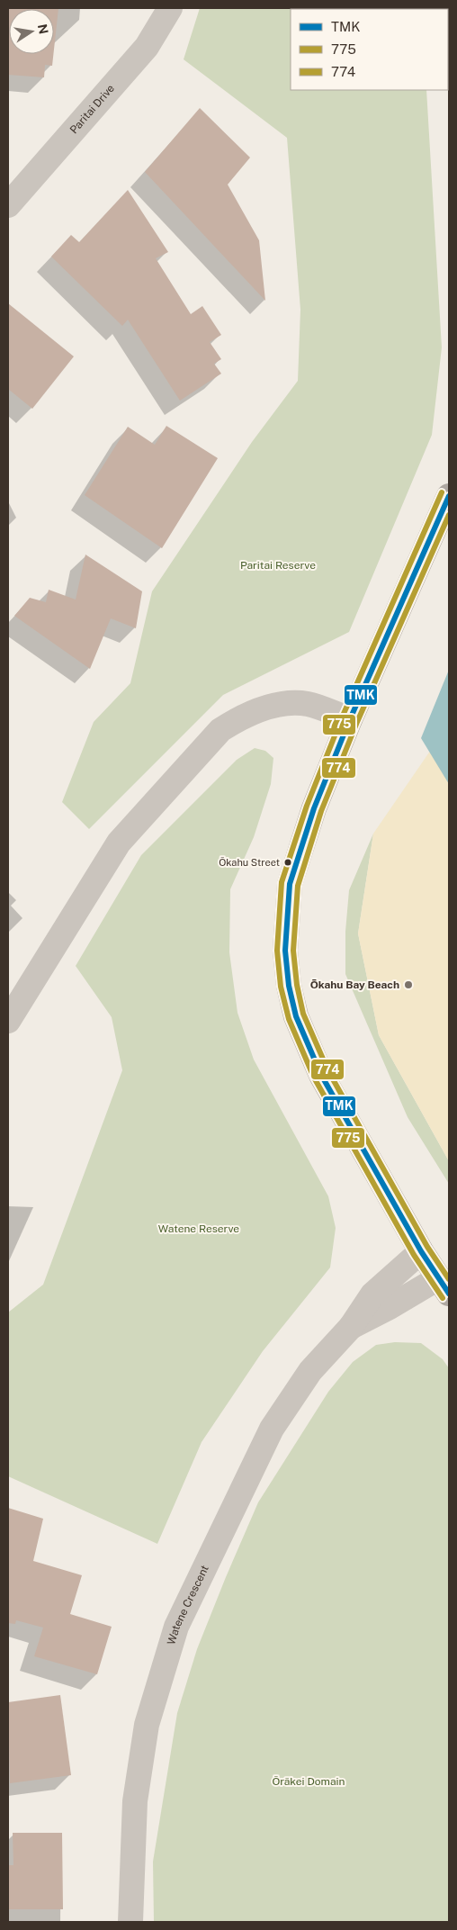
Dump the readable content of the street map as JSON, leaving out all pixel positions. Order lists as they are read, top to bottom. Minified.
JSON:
{"streets":{"street":["Paritai Drive","Watene Crescent"]},"parks":["Paritai Reserve","Watene Reserve","Ōrākei Domain"],"places":["Ōkahu Street","Ōkahu Bay Beach"],"lines":["transit line 775","transit line TMK","transit line 774"],"legend":["TMK","775","774"],"north":"right"}
